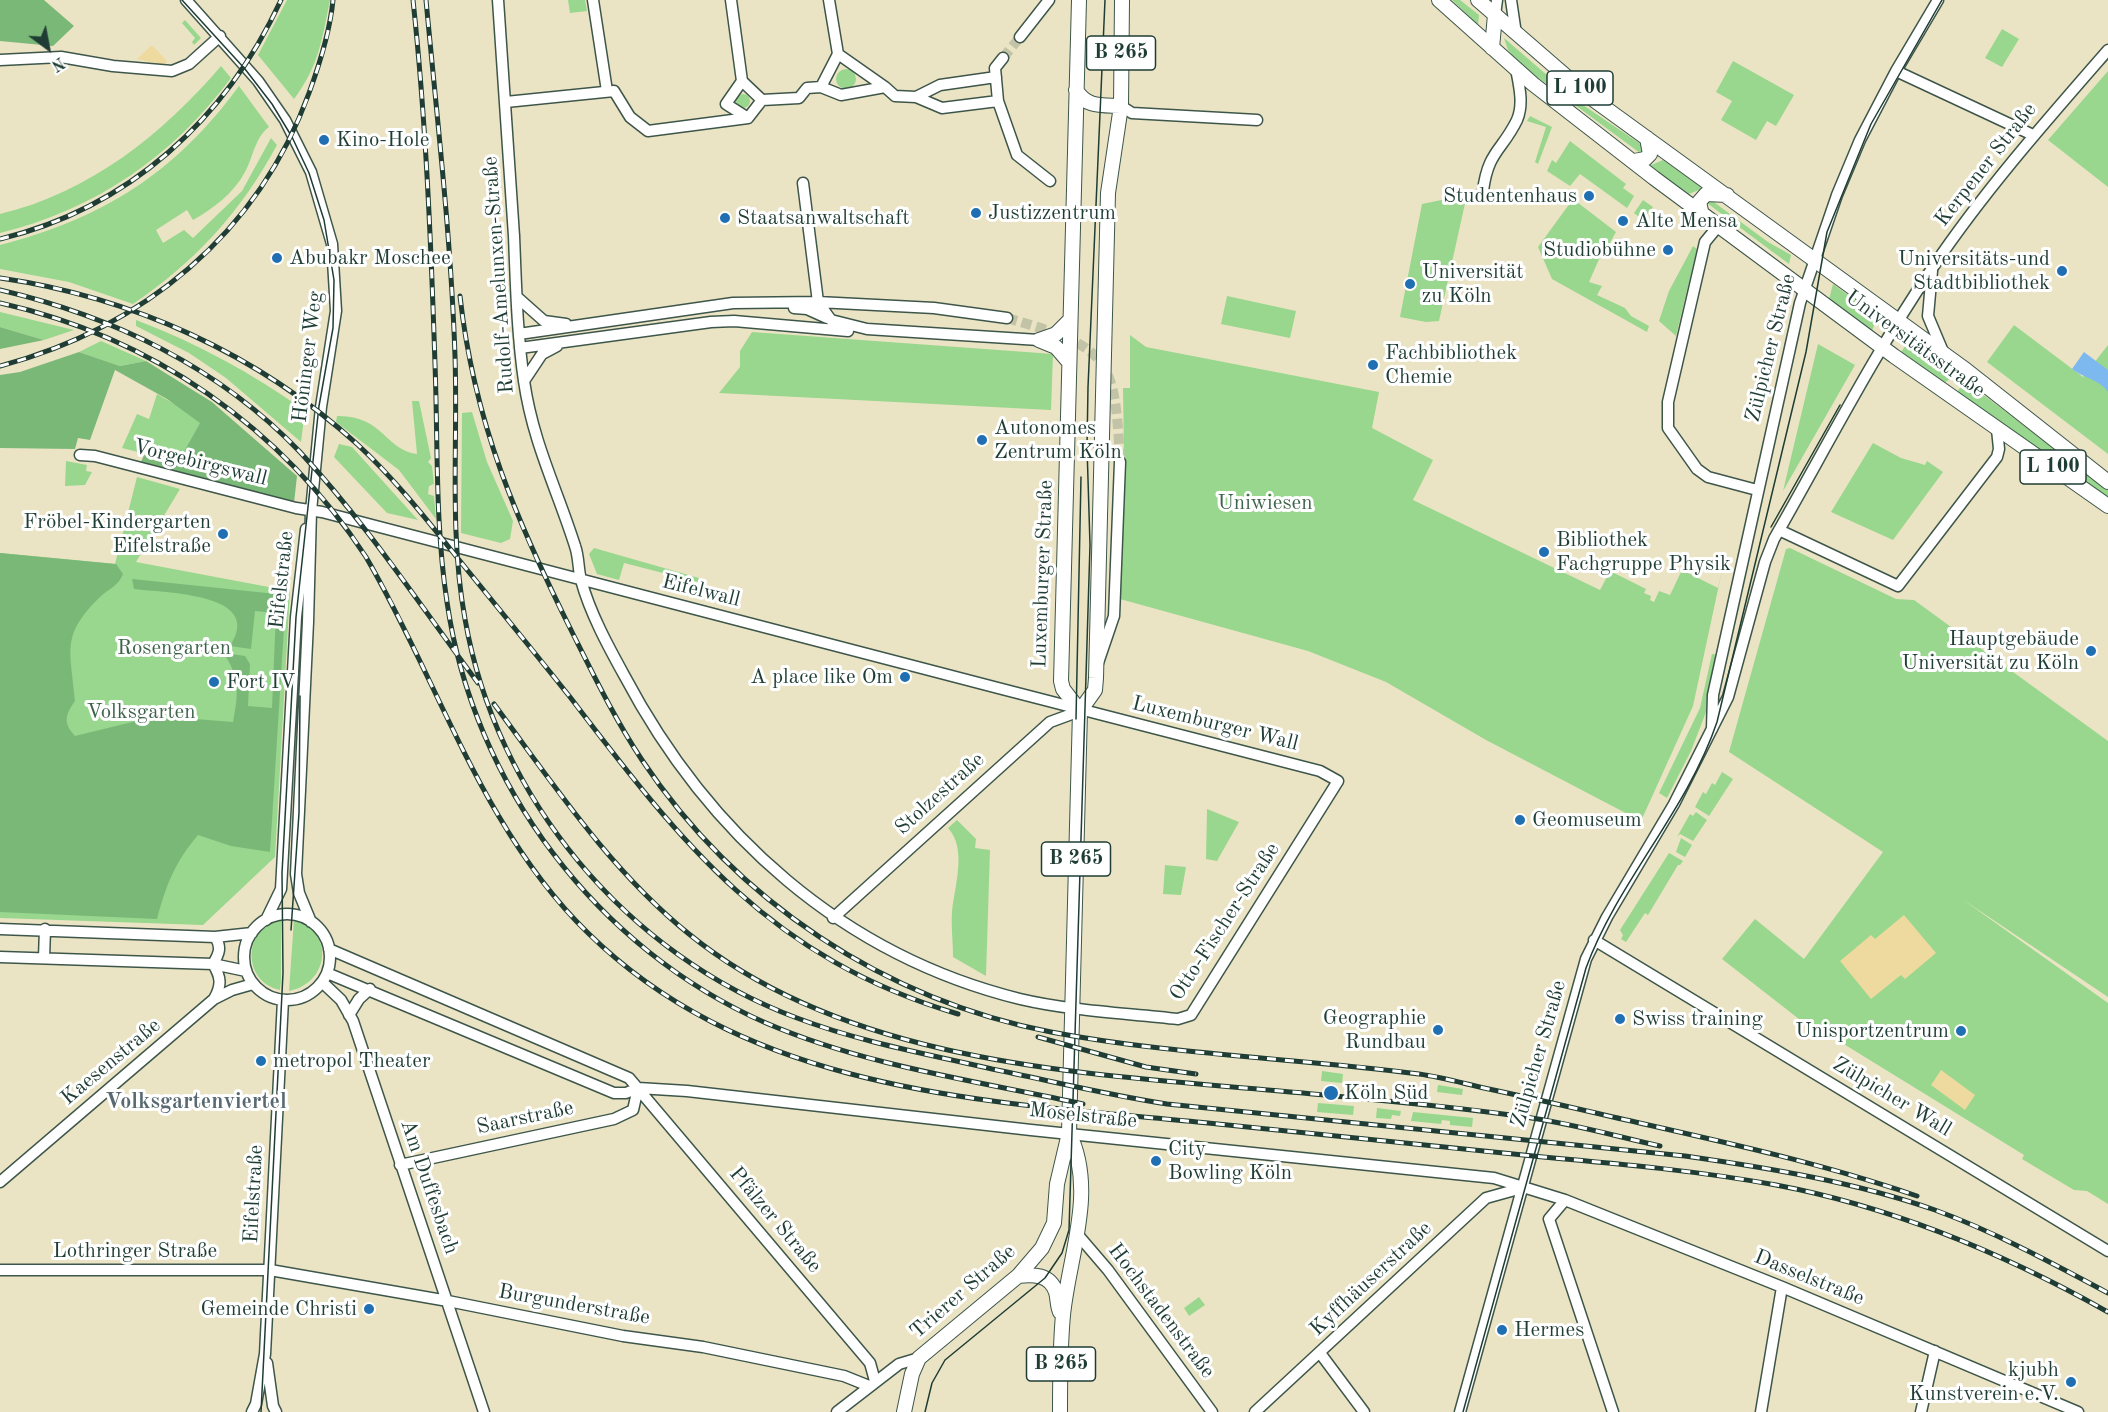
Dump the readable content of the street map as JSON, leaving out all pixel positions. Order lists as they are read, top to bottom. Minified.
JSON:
{"streets":{"main road":["B 265","L 100","Universitätsstraße","Luxemburger Straße","Trierer Straße"],"street":["Kerpener Straße","Rudolf-Amelunxen-Straße","Zülpicher Straße","Höninger Weg","Vorgebirgswall","Eifelstraße","Eifelwall","Luxemburger Wall","Stolzestraße","Otto-Fischer-Straße","Kaesenstraße","Zülpicher Wall","Moselstraße","Saarstraße","Am Duffesbach","Pfälzer Straße","Lothringer Straße","Dasselstraße","Kyffhäuserstraße","Burgunderstraße","Hochstadenstraße"]},"crossings":[["B 265","Luxemburger Straße"],["B 265","Eifelwall"],["B 265","Luxemburger Wall"],["B 265","Stolzestraße"],["B 265","Otto-Fischer-Straße"],["B 265","Moselstraße"],["B 265","Trierer Straße"],["B 265","Hochstadenstraße"],["Kerpener Straße","Universitätsstraße"],["Kerpener Straße","Zülpicher Straße"],["Rudolf-Amelunxen-Straße","Eifelwall"],["Rudolf-Amelunxen-Straße","Stolzestraße"],["Rudolf-Amelunxen-Straße","Otto-Fischer-Straße"],["Universitätsstraße","Zülpicher Straße"],["Zülpicher Straße","Zülpicher Wall"],["Zülpicher Straße","Moselstraße"],["Zülpicher Straße","Dasselstraße"],["Zülpicher Straße","Kyffhäuserstraße"],["Höninger Weg","Vorgebirgswall"],["Höninger Weg","Eifelstraße"],["Höninger Weg","Eifelwall"],["Vorgebirgswall","Eifelstraße"],["Vorgebirgswall","Eifelwall"],["Luxemburger Straße","Eifelwall"],["Luxemburger Straße","Luxemburger Wall"],["Luxemburger Straße","Stolzestraße"],["Eifelstraße","Eifelwall"],["Eifelstraße","Kaesenstraße"],["Eifelstraße","Am Duffesbach"],["Eifelstraße","Pfälzer Straße"],["Eifelstraße","Lothringer Straße"],["Eifelstraße","Burgunderstraße"],["Eifelwall","Luxemburger Wall"],["Eifelwall","Stolzestraße"],["Luxemburger Wall","Stolzestraße"],["Luxemburger Wall","Otto-Fischer-Straße"],["Stolzestraße","Otto-Fischer-Straße"],["Kaesenstraße","Am Duffesbach"],["Kaesenstraße","Pfälzer Straße"],["Moselstraße","Saarstraße"],["Moselstraße","Pfälzer Straße"],["Moselstraße","Dasselstraße"],["Moselstraße","Kyffhäuserstraße"],["Moselstraße","Trierer Straße"],["Saarstraße","Am Duffesbach"],["Saarstraße","Pfälzer Straße"],["Am Duffesbach","Pfälzer Straße"],["Am Duffesbach","Burgunderstraße"],["Pfälzer Straße","Trierer Straße"],["Pfälzer Straße","Burgunderstraße"],["Lothringer Straße","Burgunderstraße"],["Dasselstraße","Kyffhäuserstraße"],["Trierer Straße","Burgunderstraße"]],"districts":["Volksgartenviertel"],"parks":["Uniwiesen","Rosengarten","Volksgarten"],"places":["Kino-Hole","Studentenhaus","Justizzentrum","Staatsanwaltschaft","Alte Mensa","Studiobühne","Abubakr Moschee","Universitäts-und Stadtbibliothek","Universität zu Köln","Fachbibliothek Chemie","Autonomes Zentrum Köln","Fröbel-Kindergarten Eifelstraße","Bibliothek Fachgruppe Physik","Hauptgebäude Universität zu Köln","A place like Om","Fort IV","Geomuseum","Swiss training","Geographie Rundbau","Unisportzentrum","metropol Theater","Köln Süd","City Bowling Köln","Gemeinde Christi","Hermes","kjubh Kunstverein e.V."],"north":"bottom right"}
